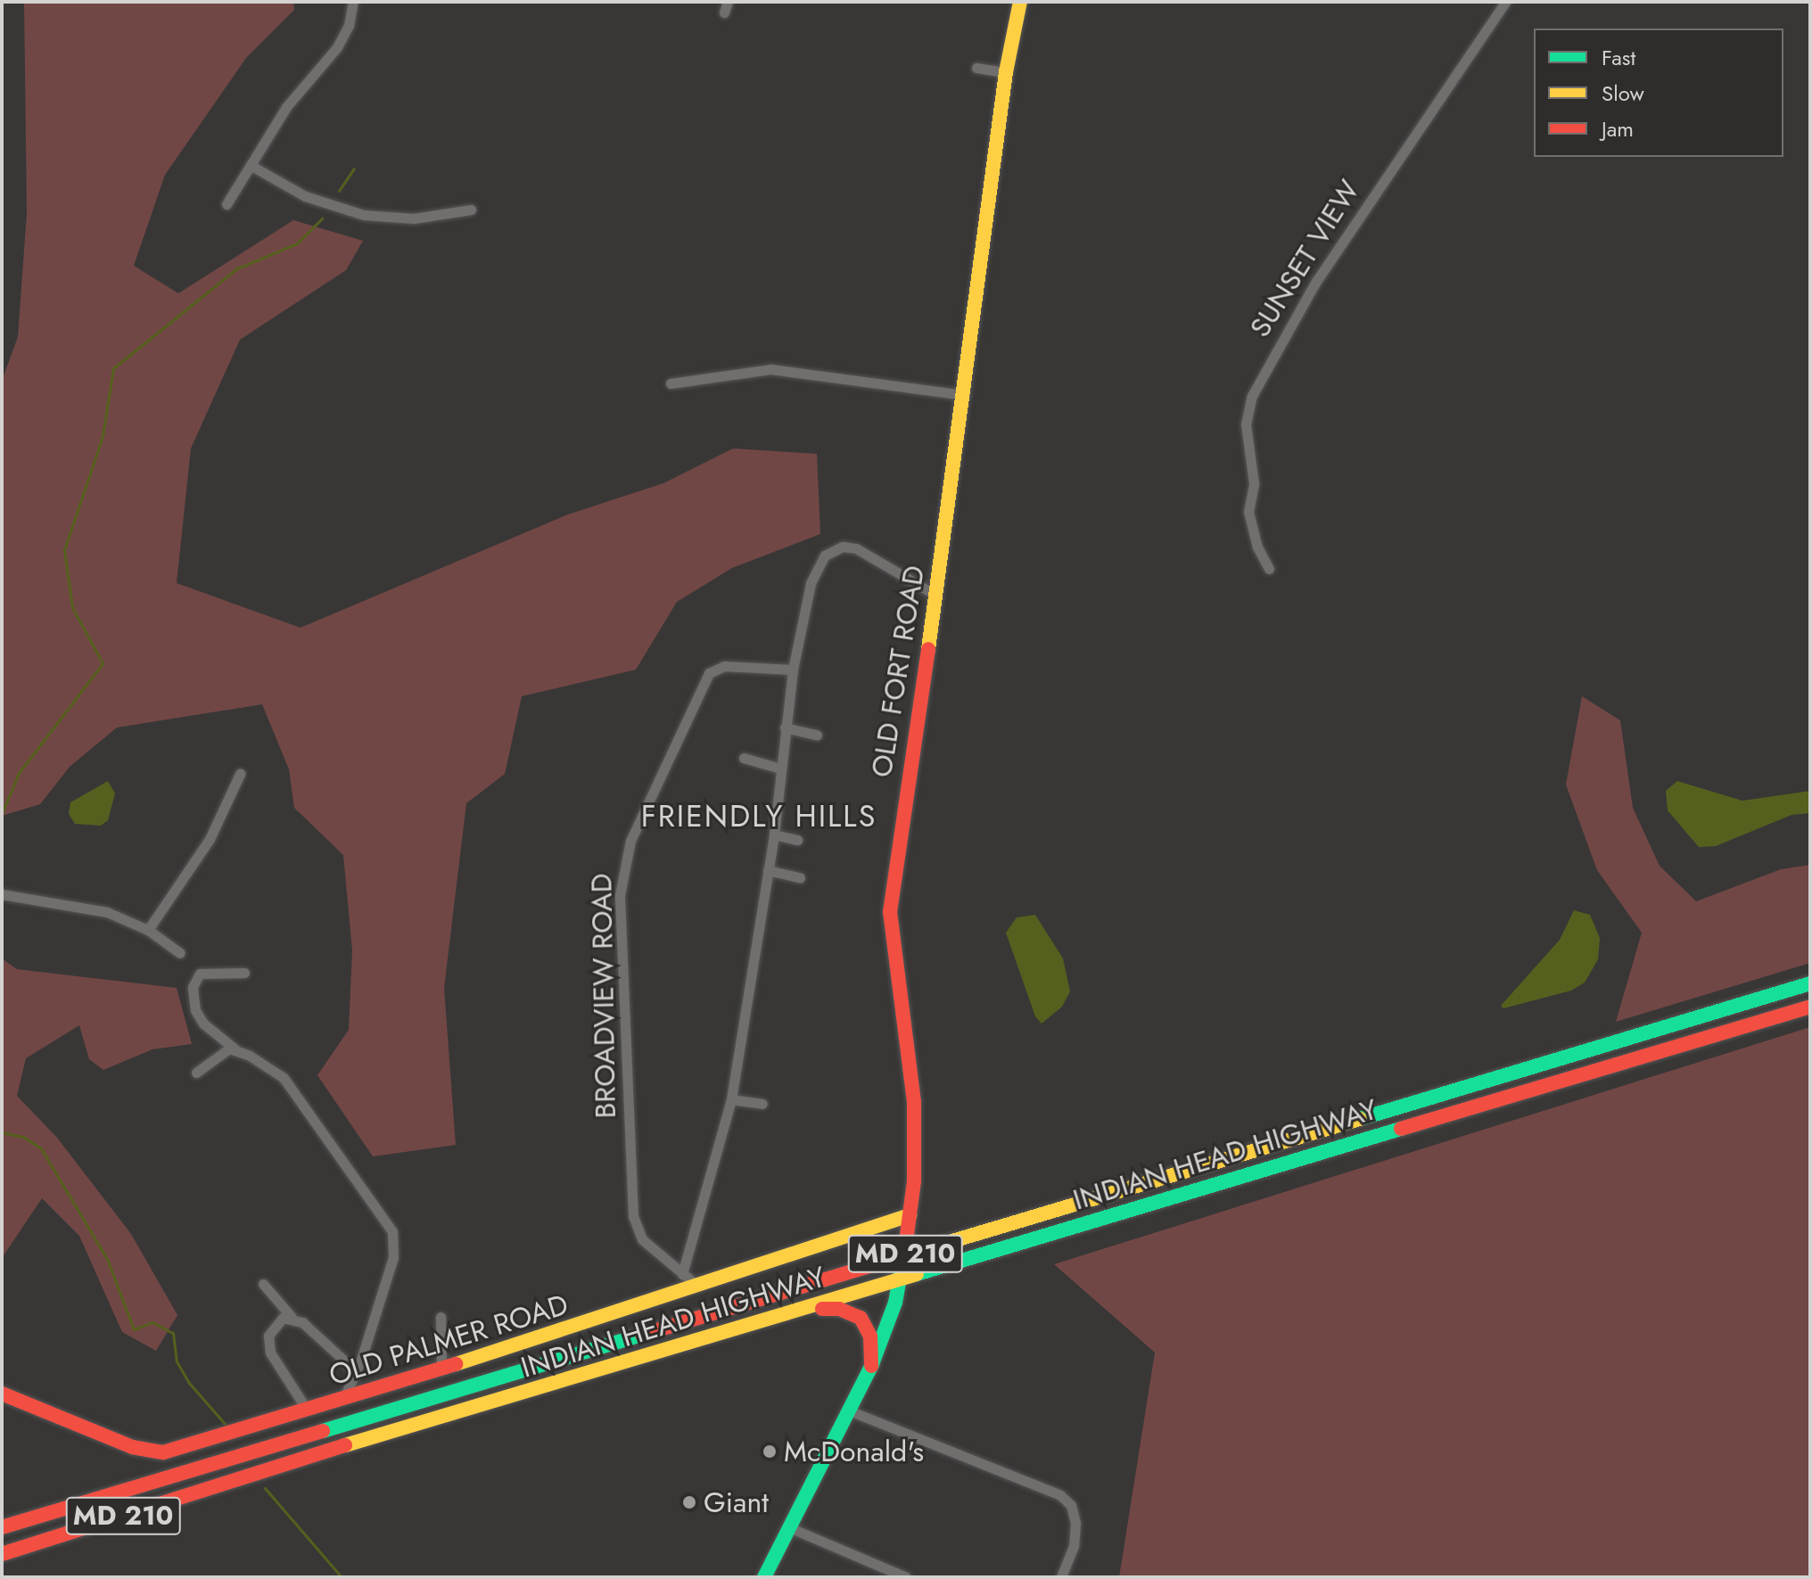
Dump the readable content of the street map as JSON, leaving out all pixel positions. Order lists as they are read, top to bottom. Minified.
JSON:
{"streets":{"main road":["OLD FORT ROAD","INDIAN HEAD HIGHWAY","MD 210","OLD PALMER ROAD"],"street":["SUNSET VIEW","BROADVIEW ROAD"]},"crossings":[["OLD FORT ROAD","INDIAN HEAD HIGHWAY"],["OLD FORT ROAD","OLD PALMER ROAD"],["BROADVIEW ROAD","OLD PALMER ROAD"]],"districts":["FRIENDLY HILLS"],"places":["McDonald's","Giant"],"legend":["Fast","Slow","Jam"]}
